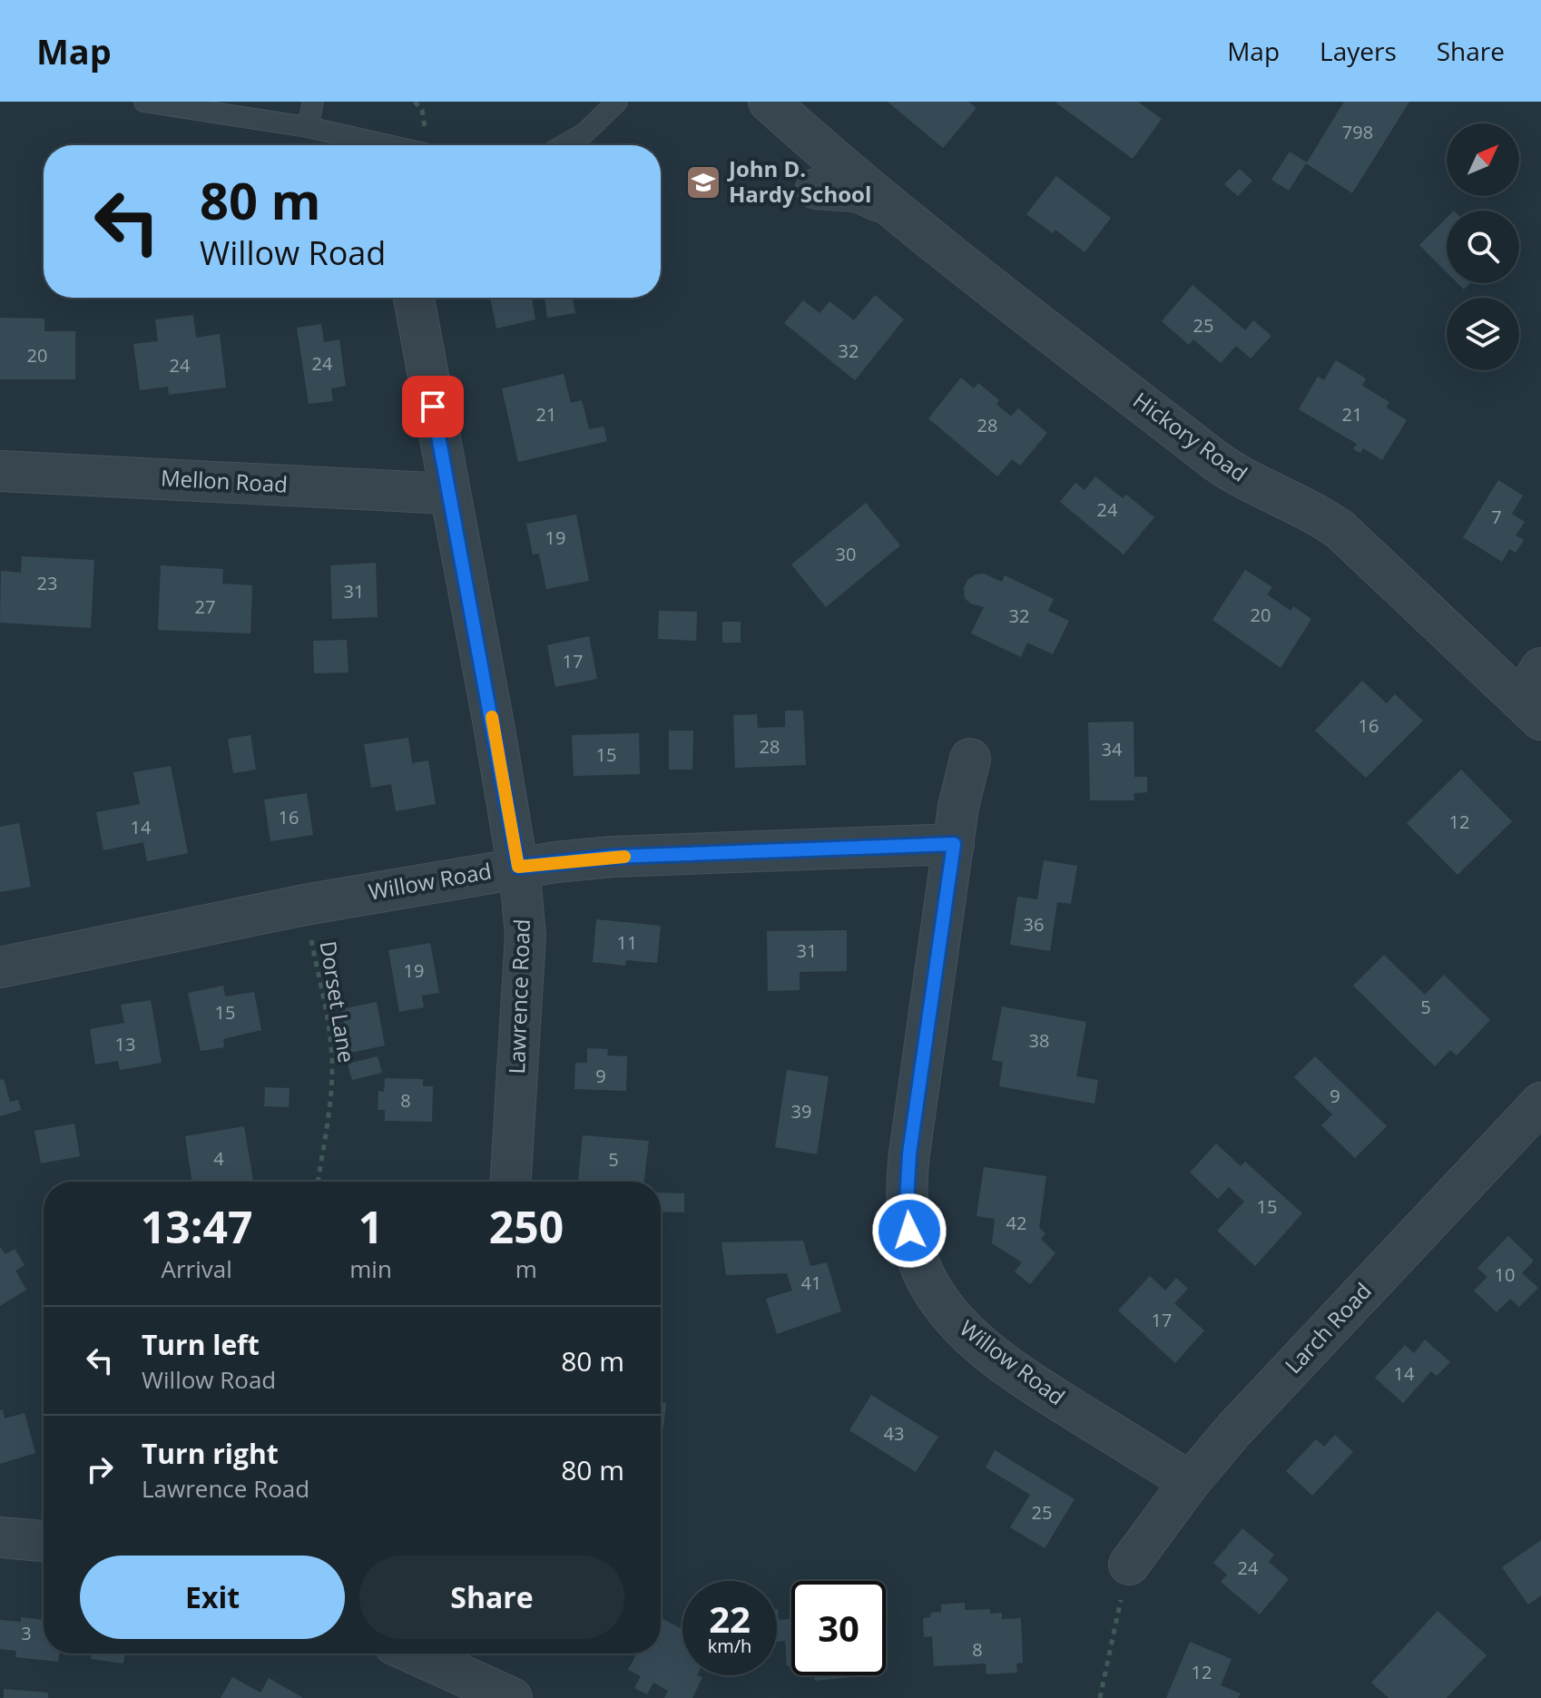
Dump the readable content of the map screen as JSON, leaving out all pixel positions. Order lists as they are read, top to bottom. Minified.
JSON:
{"streets":{"street":["Hickory Road","Mellon Road","Willow Road","Lawrence Road","Larch Road"],"path":["Dorset Lane"]},"crossings":[["Mellon Road","Lawrence Road"],["Willow Road","Lawrence Road"],["Willow Road","Dorset Lane"],["Willow Road","Larch Road"]],"places":{"school or university":["John D. Hardy School"]},"house_numbers":["798","25","32","20","24","24","21","21","28","24","7","19","30","23","31","27","20","32","17","16","28","34","15","16","12","14","36","11","31","19","5","15","38","13","9","9","8","39","4","5","15","42","10","41","17","14","43","25","24","3","8","12"],"north":"top right","page":{"header":"Map","nav":["Map","Layers","Share"],"turn":["80 m","Willow Road"],"eta":["13:47","Arrival","1","min","250","m"],"list":[{"name":"Turn left","note":"Willow Road","value":"80 m"},{"name":"Turn right","note":"Lawrence Road","value":"80 m"}],"buttons":["Exit","Share"],"speed":"22 km/h","limit":"30"}}
